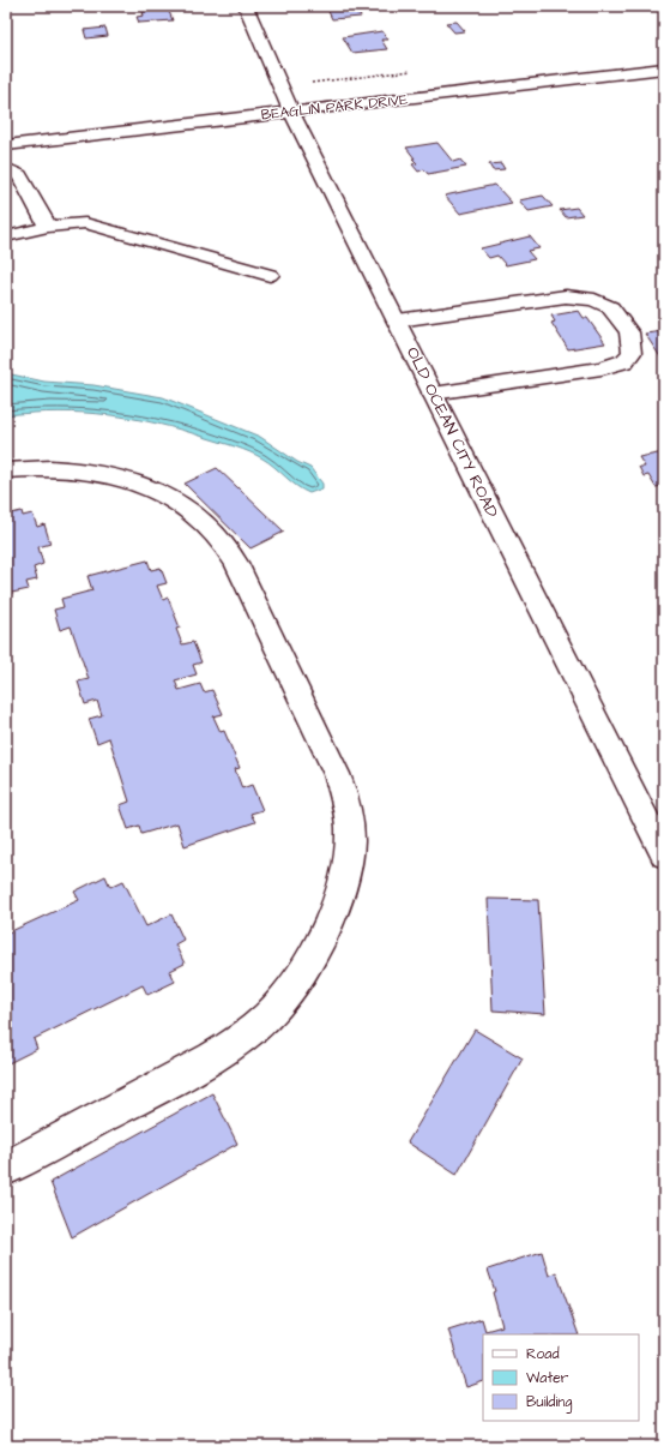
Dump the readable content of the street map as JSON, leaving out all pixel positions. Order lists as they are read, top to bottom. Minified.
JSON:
{"streets":{"main road":["BEAGLIN PARK DRIVE","OLD OCEAN CITY ROAD"]},"crossings":[["BEAGLIN PARK DRIVE","OLD OCEAN CITY ROAD"]],"legend":["Road","Water","Building"]}
